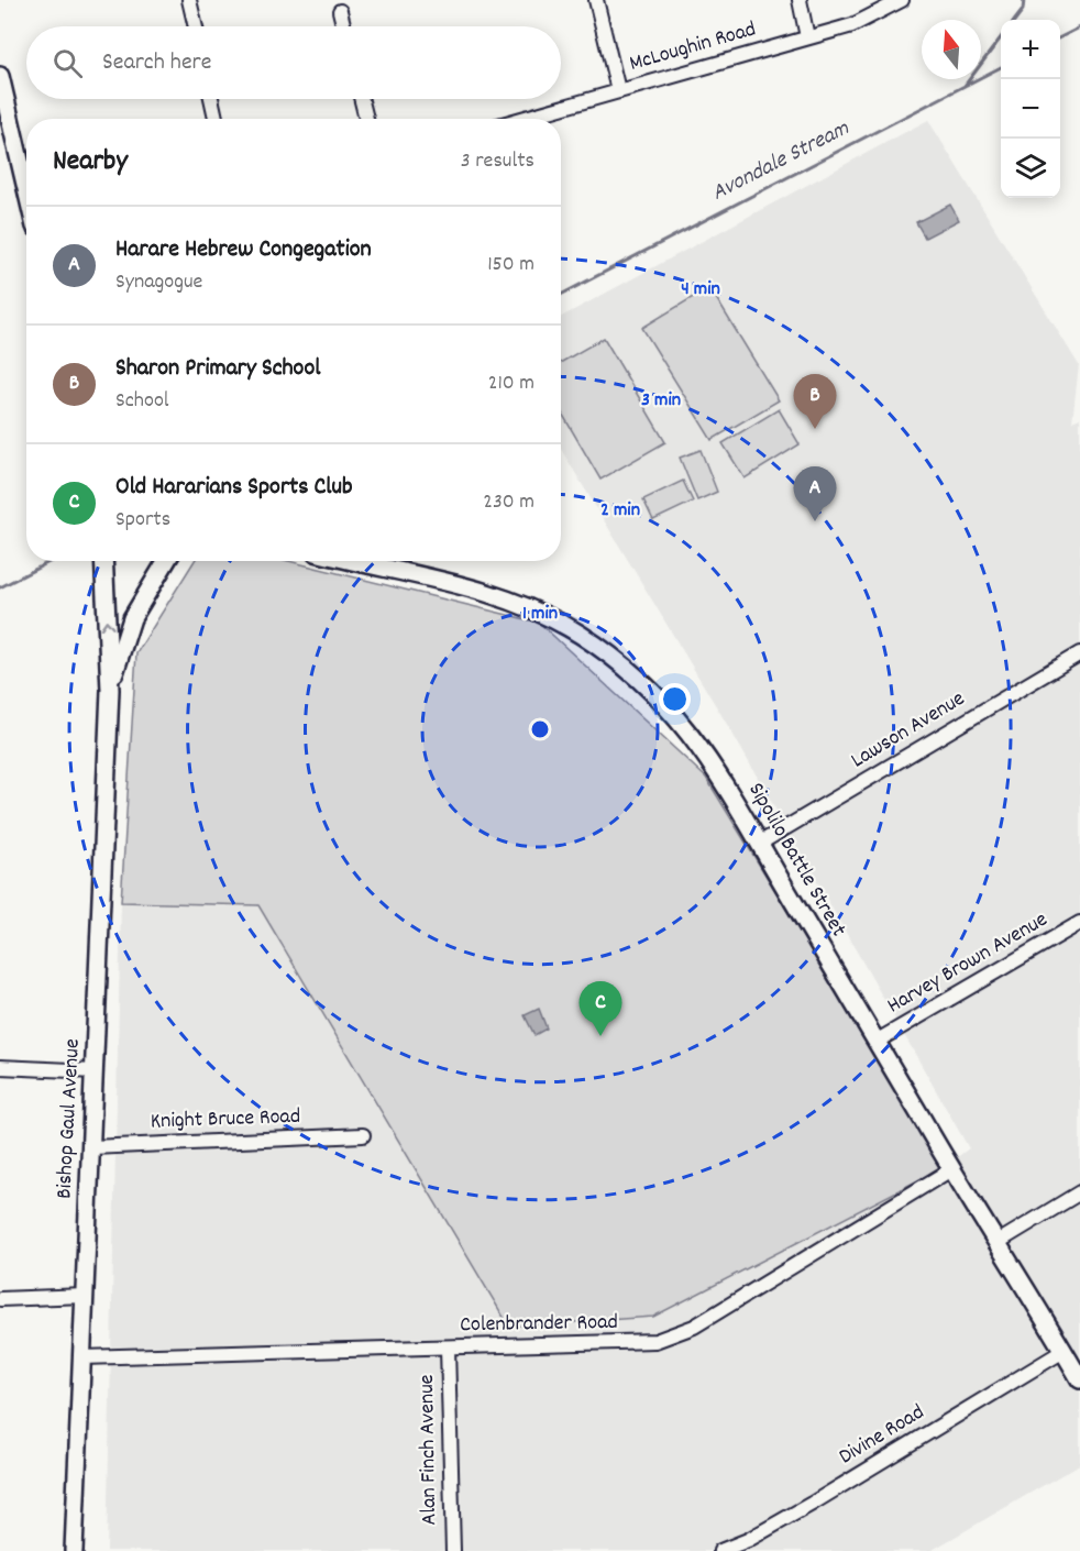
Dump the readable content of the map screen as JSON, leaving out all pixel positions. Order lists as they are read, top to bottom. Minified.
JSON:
{"streets":{"main road":["Sipolilo Battle Street","Bishop Gaul Avenue"],"street":["McLoughin Road","Lawson Avenue","Harvey Brown Avenue","Knight Bruce Road","Colenbrander Road","Divine Road","Alan Finch Avenue"]},"crossings":[["Lawson Avenue","Sipolilo Battle Street"],["Sipolilo Battle Street","Harvey Brown Avenue"],["Sipolilo Battle Street","Colenbrander Road"],["Sipolilo Battle Street","Divine Road"],["Bishop Gaul Avenue","Knight Bruce Road"],["Bishop Gaul Avenue","Colenbrander Road"],["Colenbrander Road","Alan Finch Avenue"]],"water":["Avondale Stream"],"north":"top","page":{"map_buttons":["+","−"],"search":"Search here","heading":["Nearby","3 results"],"list":[{"mark":"A","name":"Harare Hebrew Congegation","note":"Synagogue","value":"150 m"},{"mark":"B","name":"Sharon Primary School","note":"School","value":"210 m"},{"mark":"C","name":"Old Hararians Sports Club","note":"Sports","value":"230 m"}],"pins":["B","A","C"]},"rings":["4 min","3 min","2 min","1 min"]}
